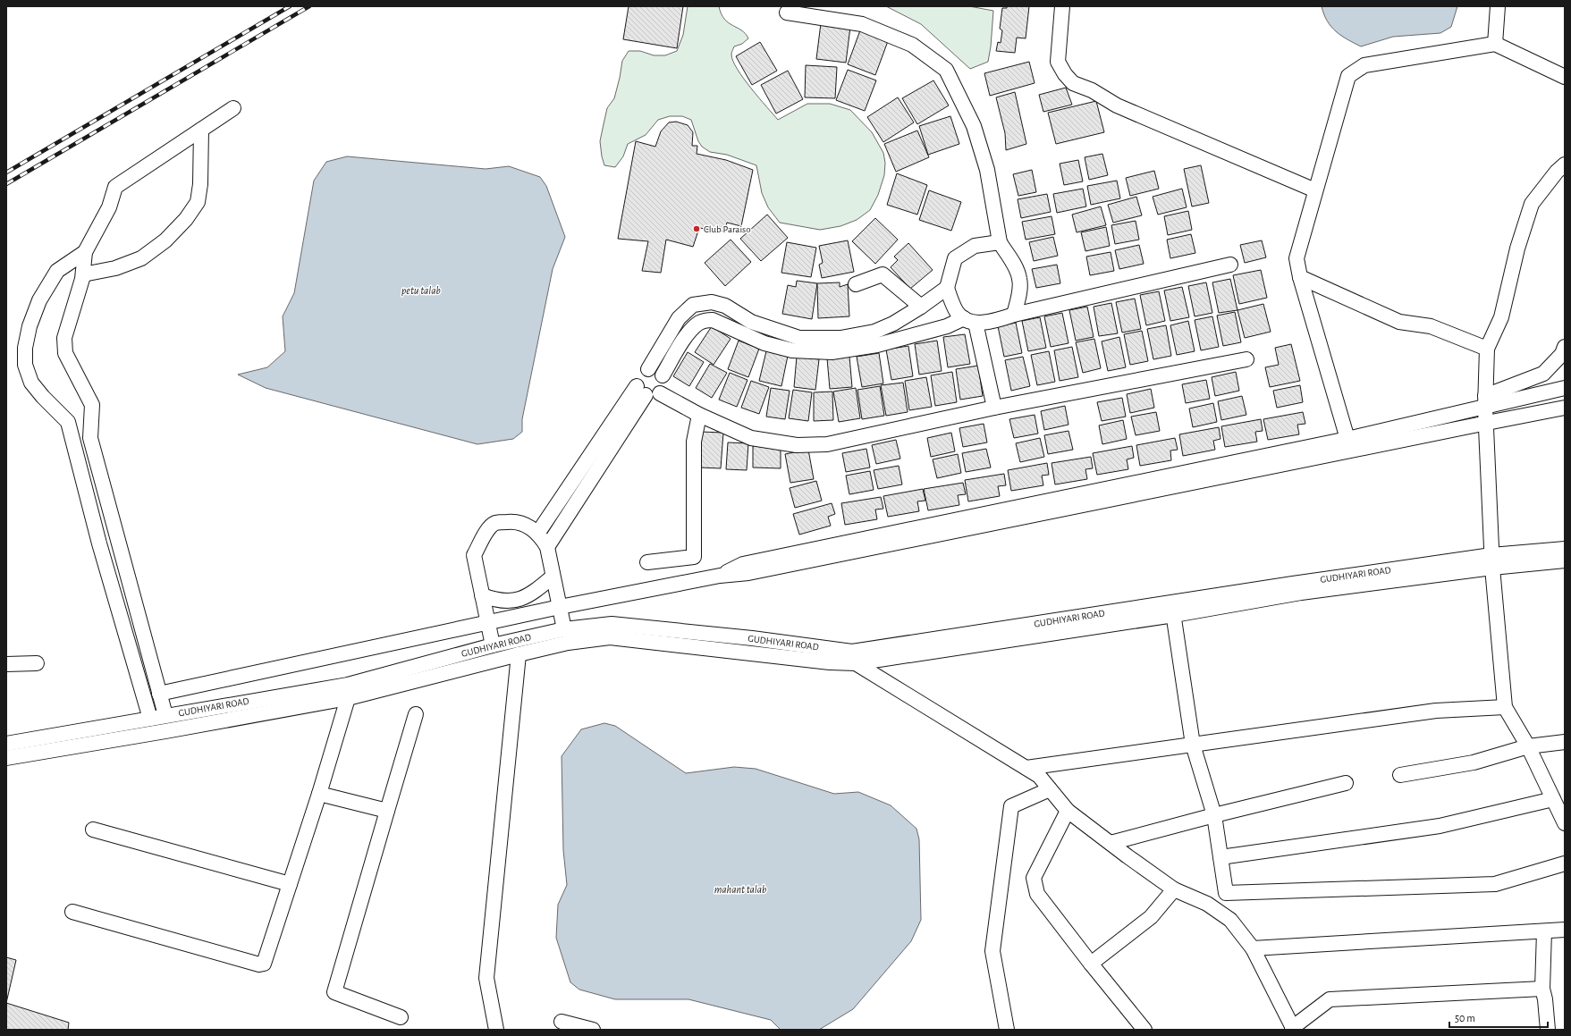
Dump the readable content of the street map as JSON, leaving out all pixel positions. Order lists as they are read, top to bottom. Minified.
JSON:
{"streets":{"street":["GUDHIYARI ROAD"]},"water":["petu talab","mahant talab"],"places":["Club Paraiso"],"scale_bar":"50 m"}
